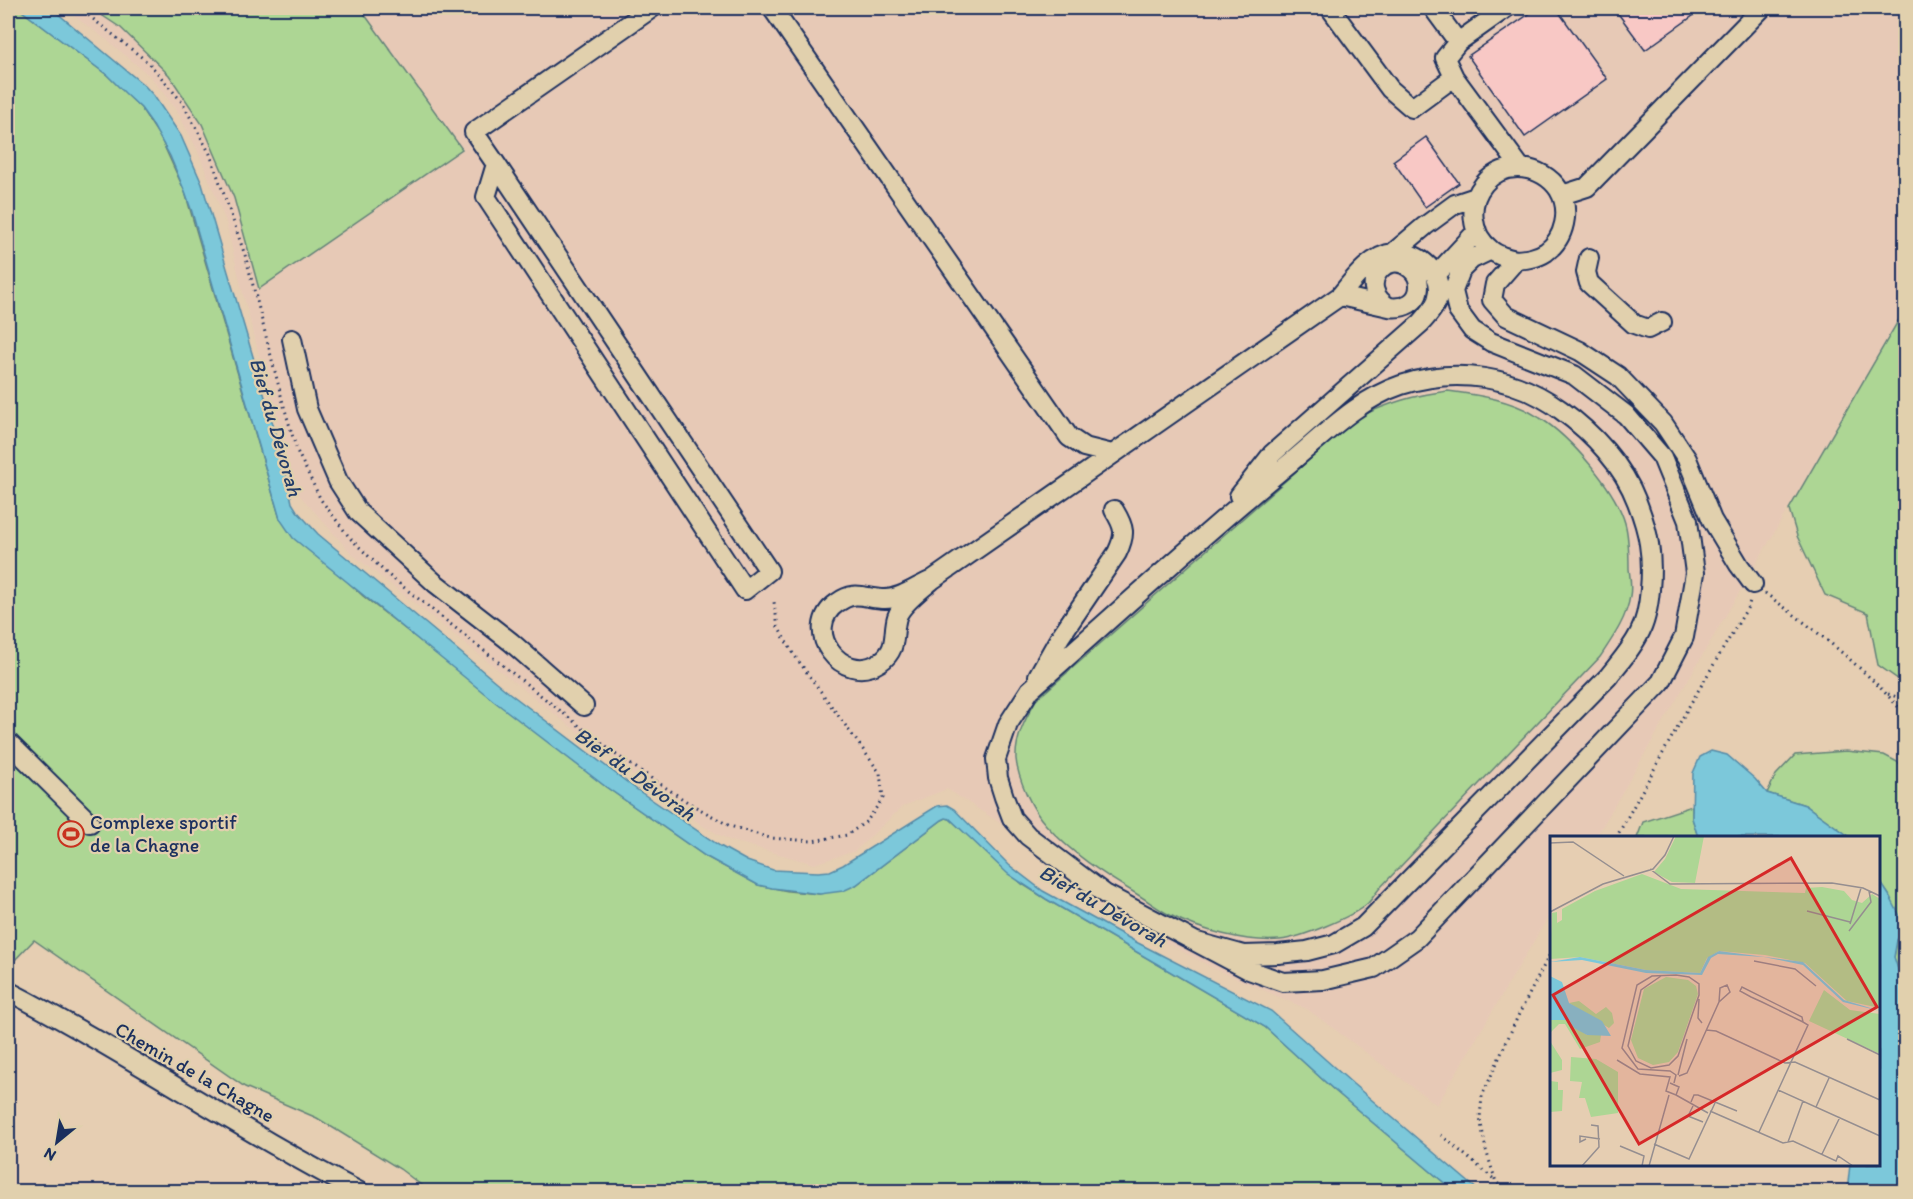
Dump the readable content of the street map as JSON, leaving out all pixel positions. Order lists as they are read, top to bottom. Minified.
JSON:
{"streets":{"street":["Chemin de la Chagne"]},"water":["Bief du Dévorah"],"places":{"sports":["Complexe sportif de la Chagne"]},"north":"bottom left"}
